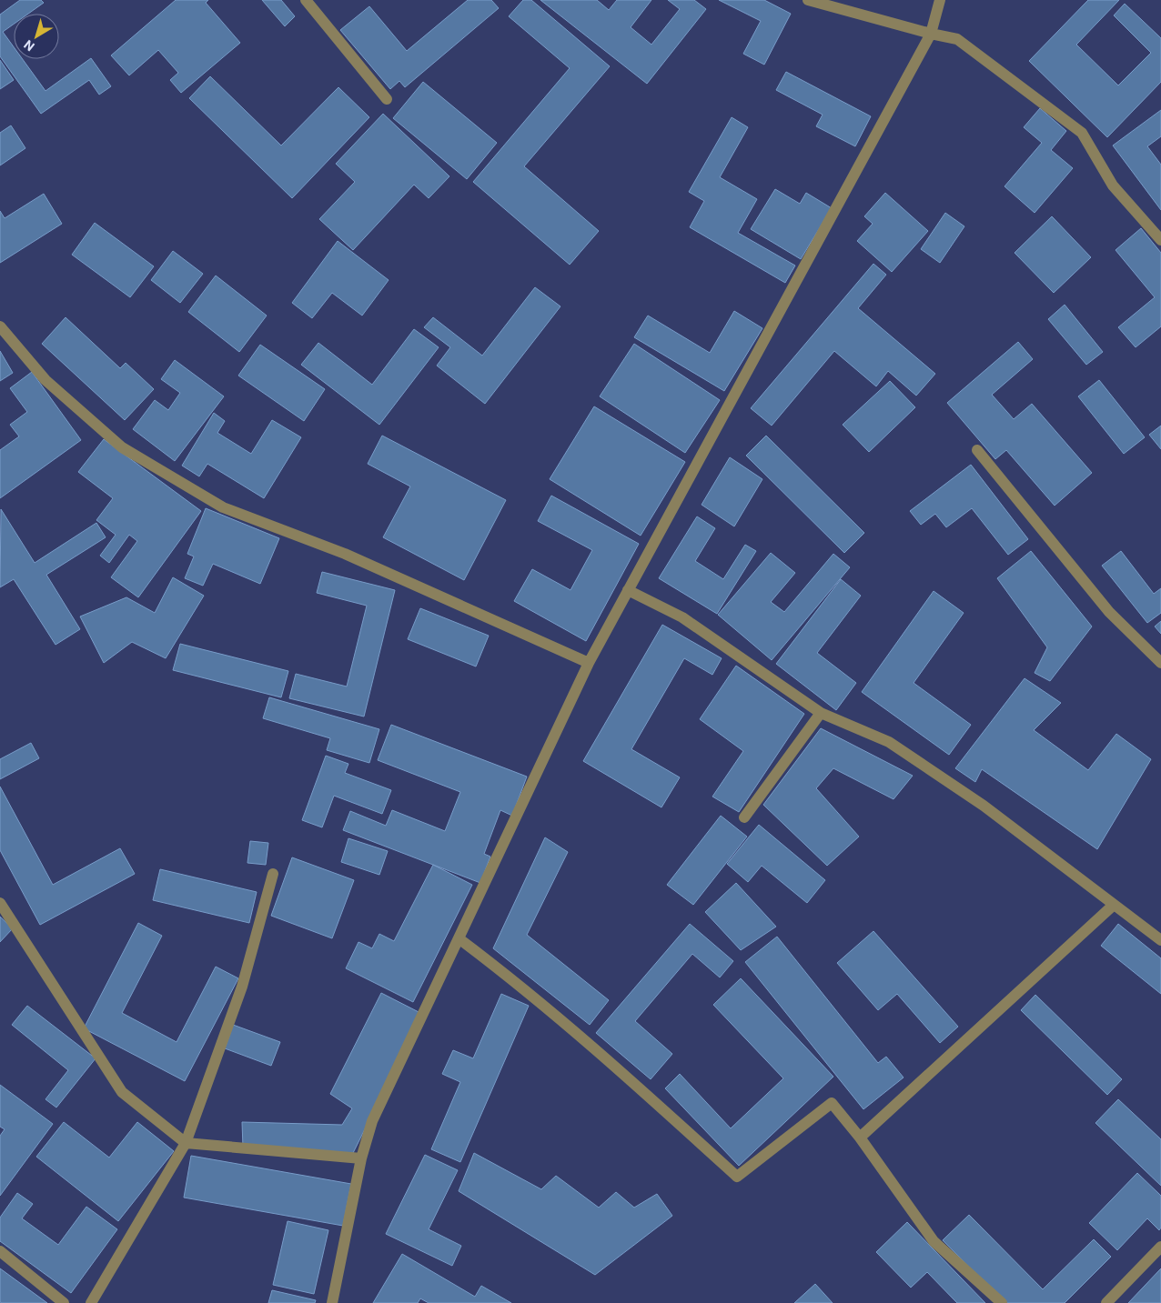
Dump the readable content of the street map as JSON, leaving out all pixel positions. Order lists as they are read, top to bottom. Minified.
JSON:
{"north":"bottom left"}
